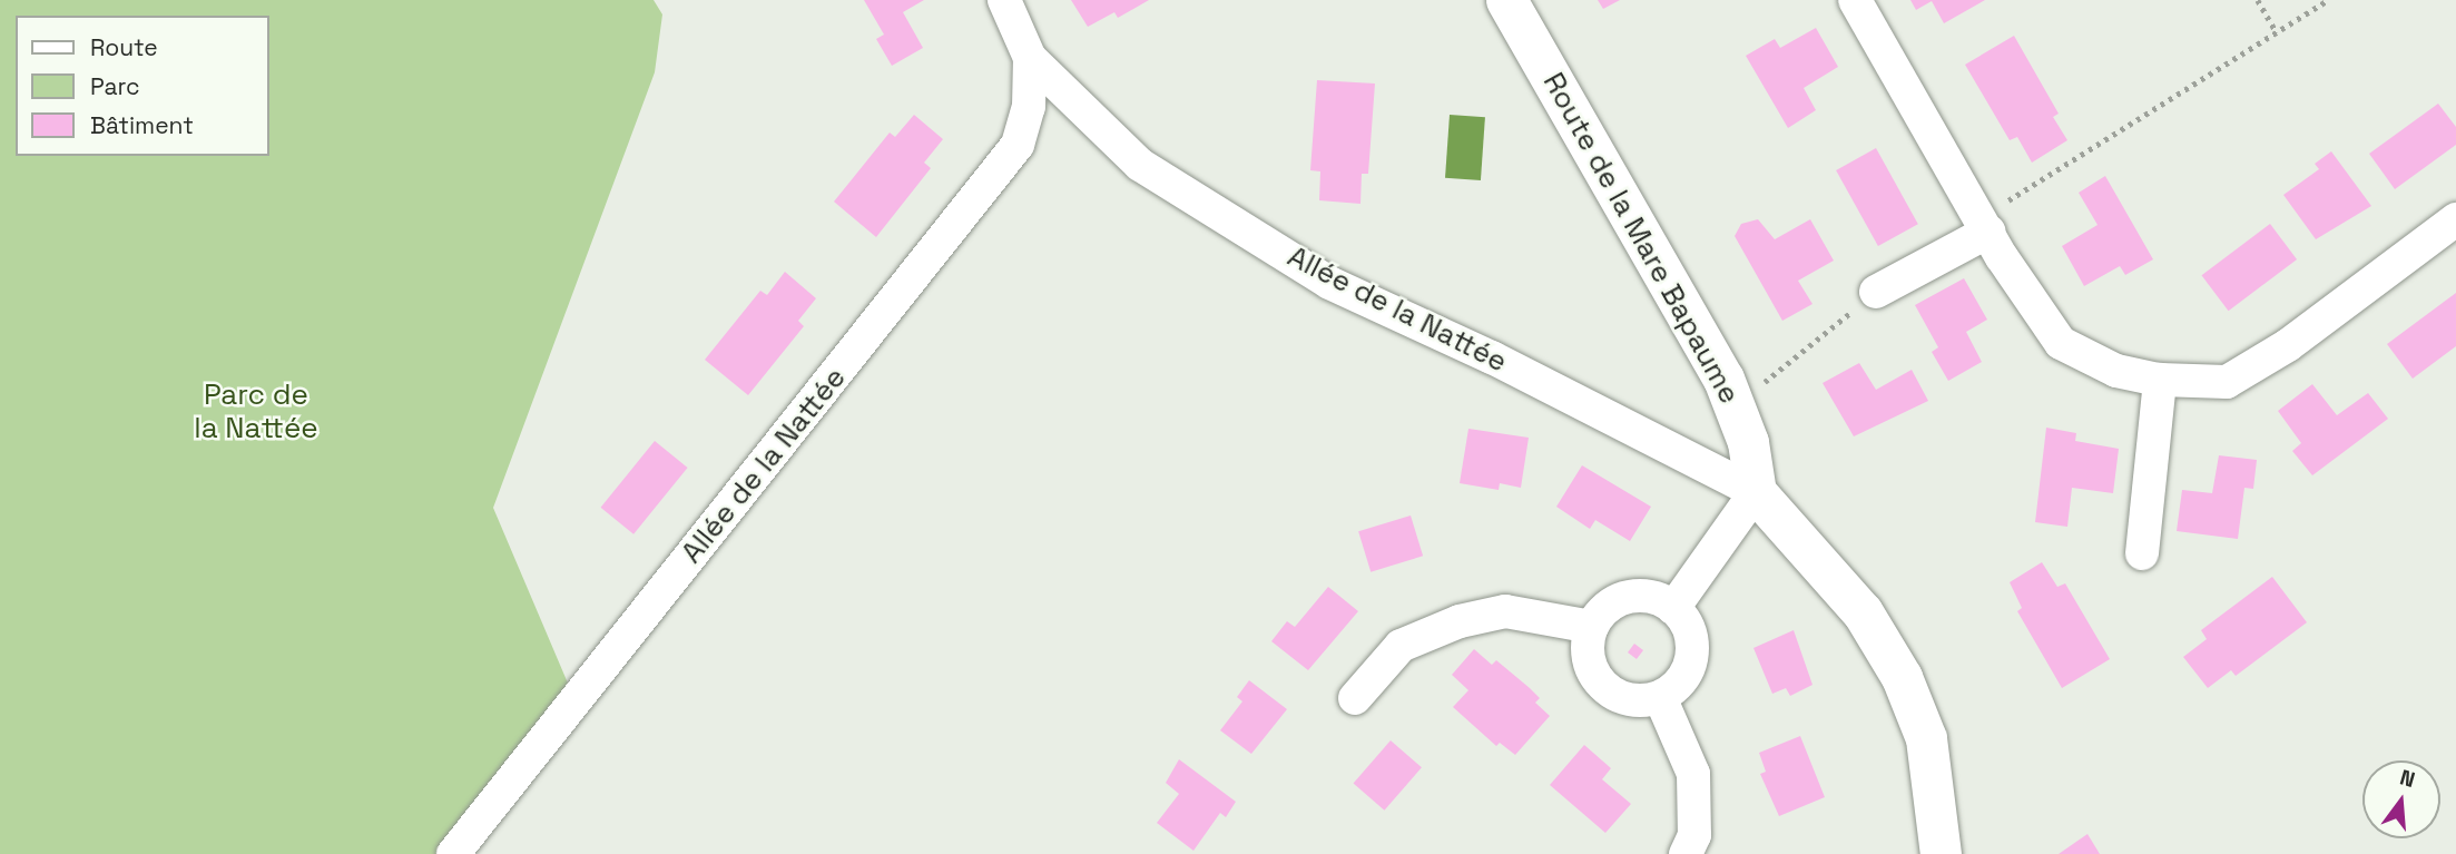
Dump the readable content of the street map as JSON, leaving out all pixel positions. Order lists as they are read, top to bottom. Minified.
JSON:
{"streets":{"street":["Route de la Mare Bapaume","Allée de la Nattée"]},"crossings":[["Route de la Mare Bapaume","Allée de la Nattée"]],"parks":["Parc de la Nattée"],"legend":["Route","Parc","Bâtiment"],"north":"top"}
